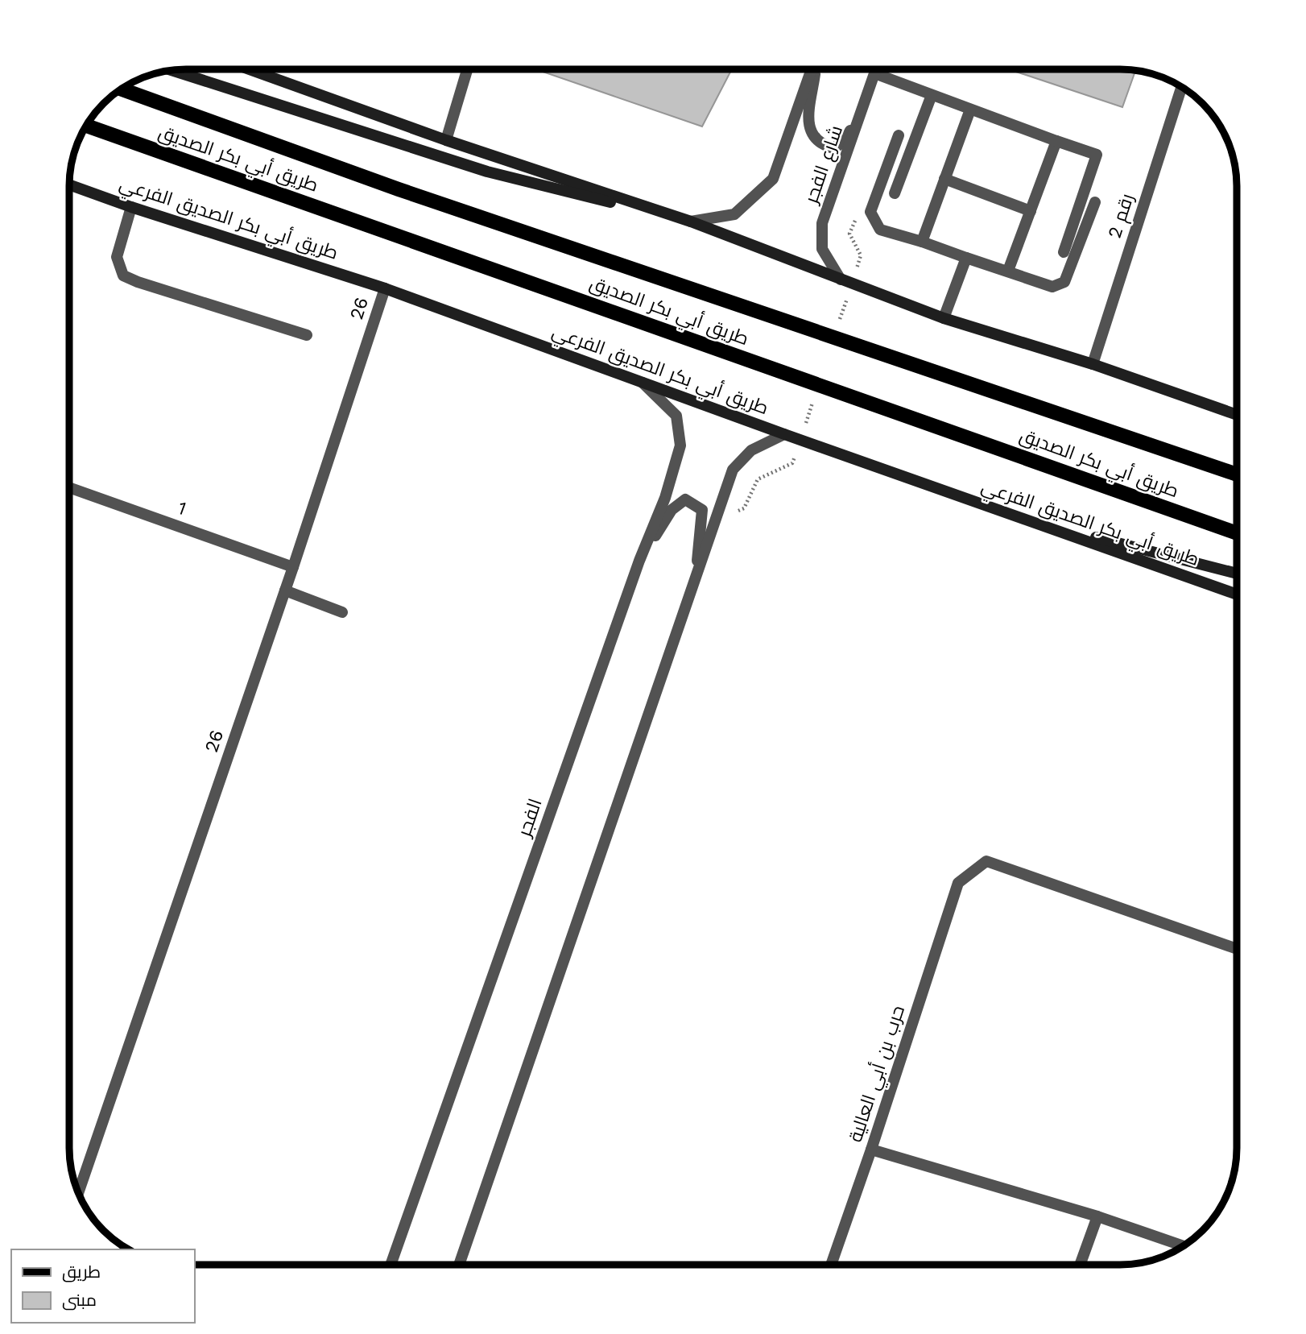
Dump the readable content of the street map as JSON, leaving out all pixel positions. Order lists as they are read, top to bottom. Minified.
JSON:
{"streets":{"main road":["طريق أبي بكر الصديق","طريق أبي بكر الصديق الفرعي"],"street":["شارع الفجر","رقم 2","26","1","الفجر","حرب بن أبي العالية"]},"crossings":[["طريق أبي بكر الصديق الفرعي","26"],["طريق أبي بكر الصديق الفرعي","الفجر"],["26","1"]],"legend":["طريق","مبنى"]}
